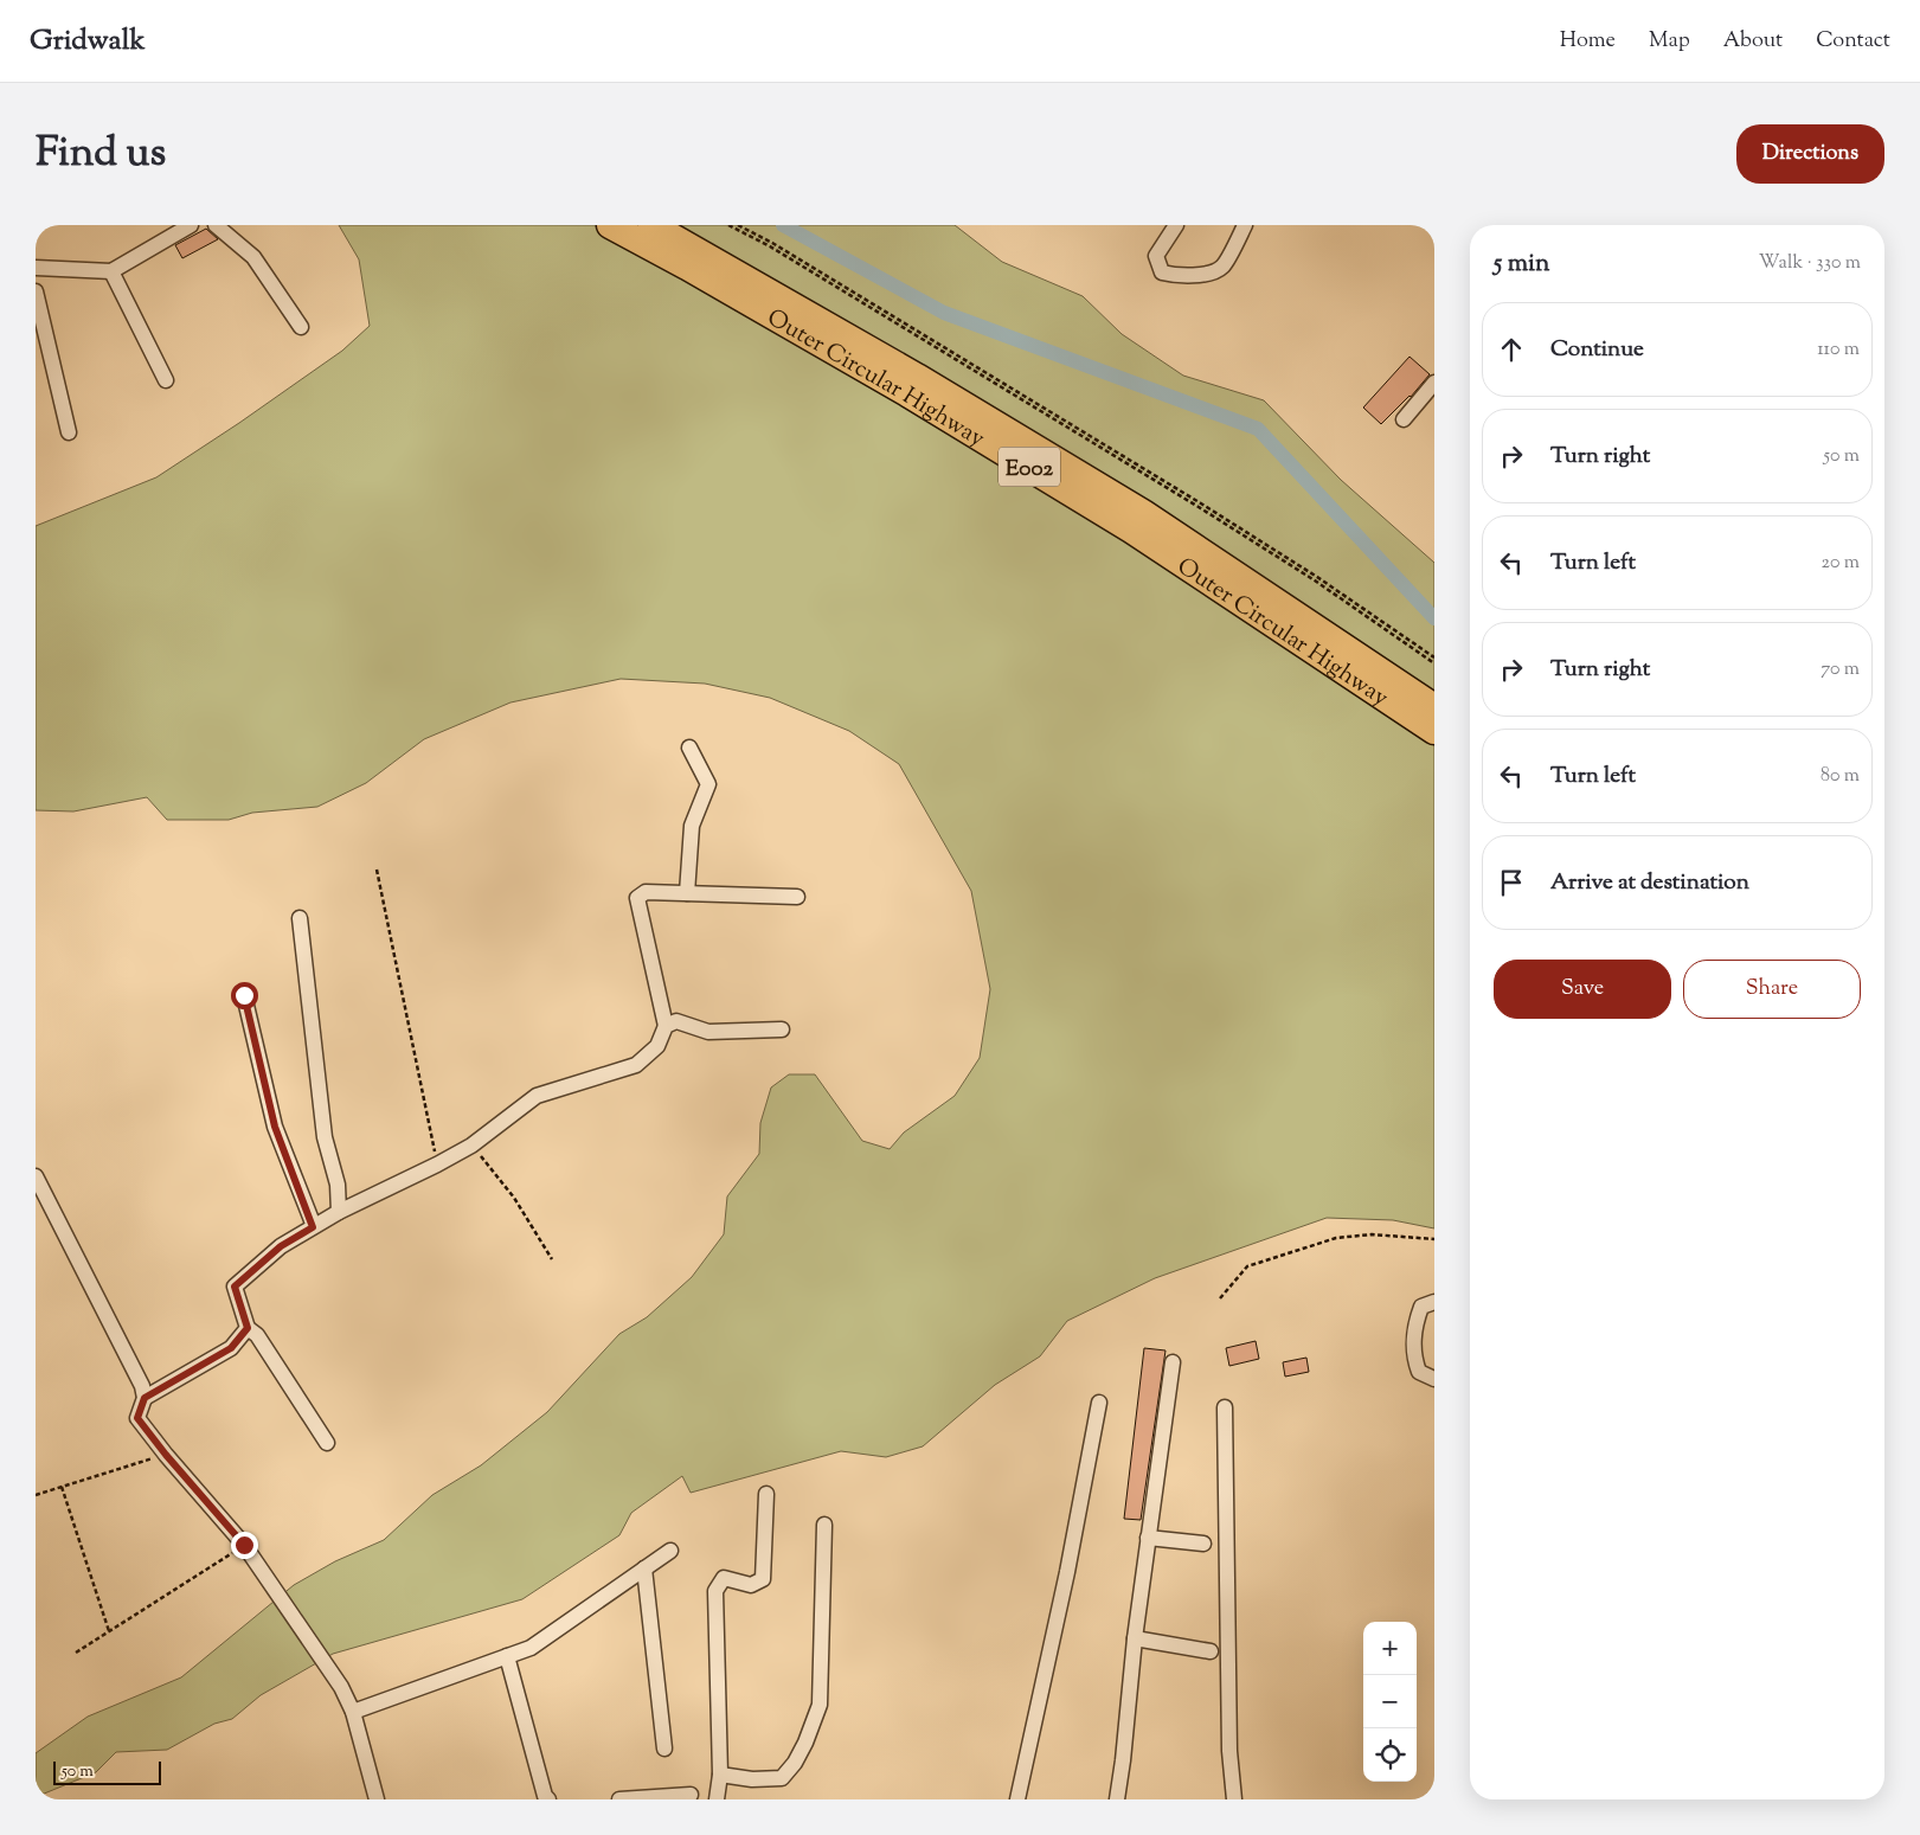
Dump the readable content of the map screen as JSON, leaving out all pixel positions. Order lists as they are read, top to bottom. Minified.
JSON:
{"streets":{"highway":["Outer Circular Highway","E002"]},"scale_bar":"50 m","page":{"header":"Gridwalk","nav":["Home","Map","About","Contact"],"title":"Find us","buttons":["Directions",["Save","Share"]],"heading":["5 min","Walk · 330 m"],"list":[["Continue","110 m"],["Turn right","50 m"],["Turn left","20 m"],["Turn right","70 m"],["Turn left","80 m"],"Arrive at destination"],"map_buttons":["+","−"],"scale":"50 m"}}
